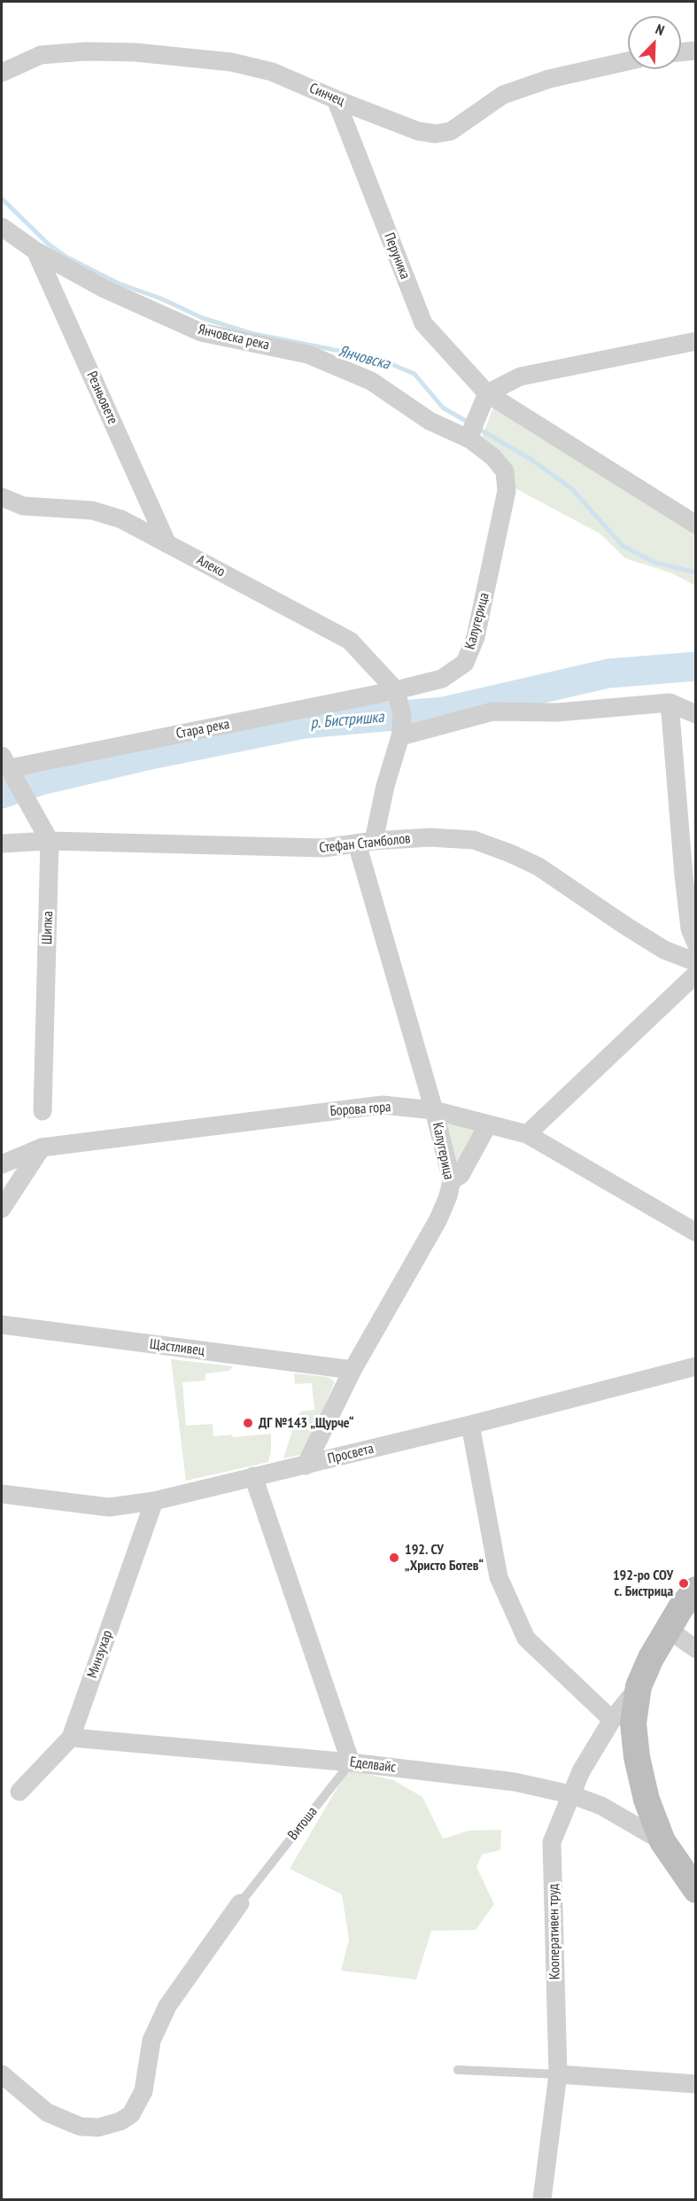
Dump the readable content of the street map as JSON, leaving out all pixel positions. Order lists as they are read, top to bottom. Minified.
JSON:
{"streets":{"street":["Синчец","Перуника","Янчовска река","Резньовете","Алеко","Калугерица","Стара река","Стефан Стамболов","Шипка","Борова гора","Щастливец","Просвета","Минзухар","Еделвайс","Витоша","Кооперативен труд"]},"crossings":[["Синчец","Перуника"],["Янчовска река","Резньовете"],["Янчовска река","Калугерица"],["Резньовете","Алеко"],["Алеко","Калугерица"],["Алеко","Стара река"],["Калугерица","Стара река"],["Калугерица","Стефан Стамболов"],["Калугерица","Борова гора"],["Калугерица","Щастливец"],["Калугерица","Просвета"],["Стефан Стамболов","Шипка"],["Просвета","Минзухар"],["Минзухар","Еделвайс"],["Еделвайс","Витоша"],["Еделвайс","Кооперативен труд"]],"water":["Янчовска","р. Бистришка"],"places":["ДГ №143 „Щурче“","192. СУ „Христо Ботев“","192-ро СОУ с. Бистрица"],"north":"top right"}
